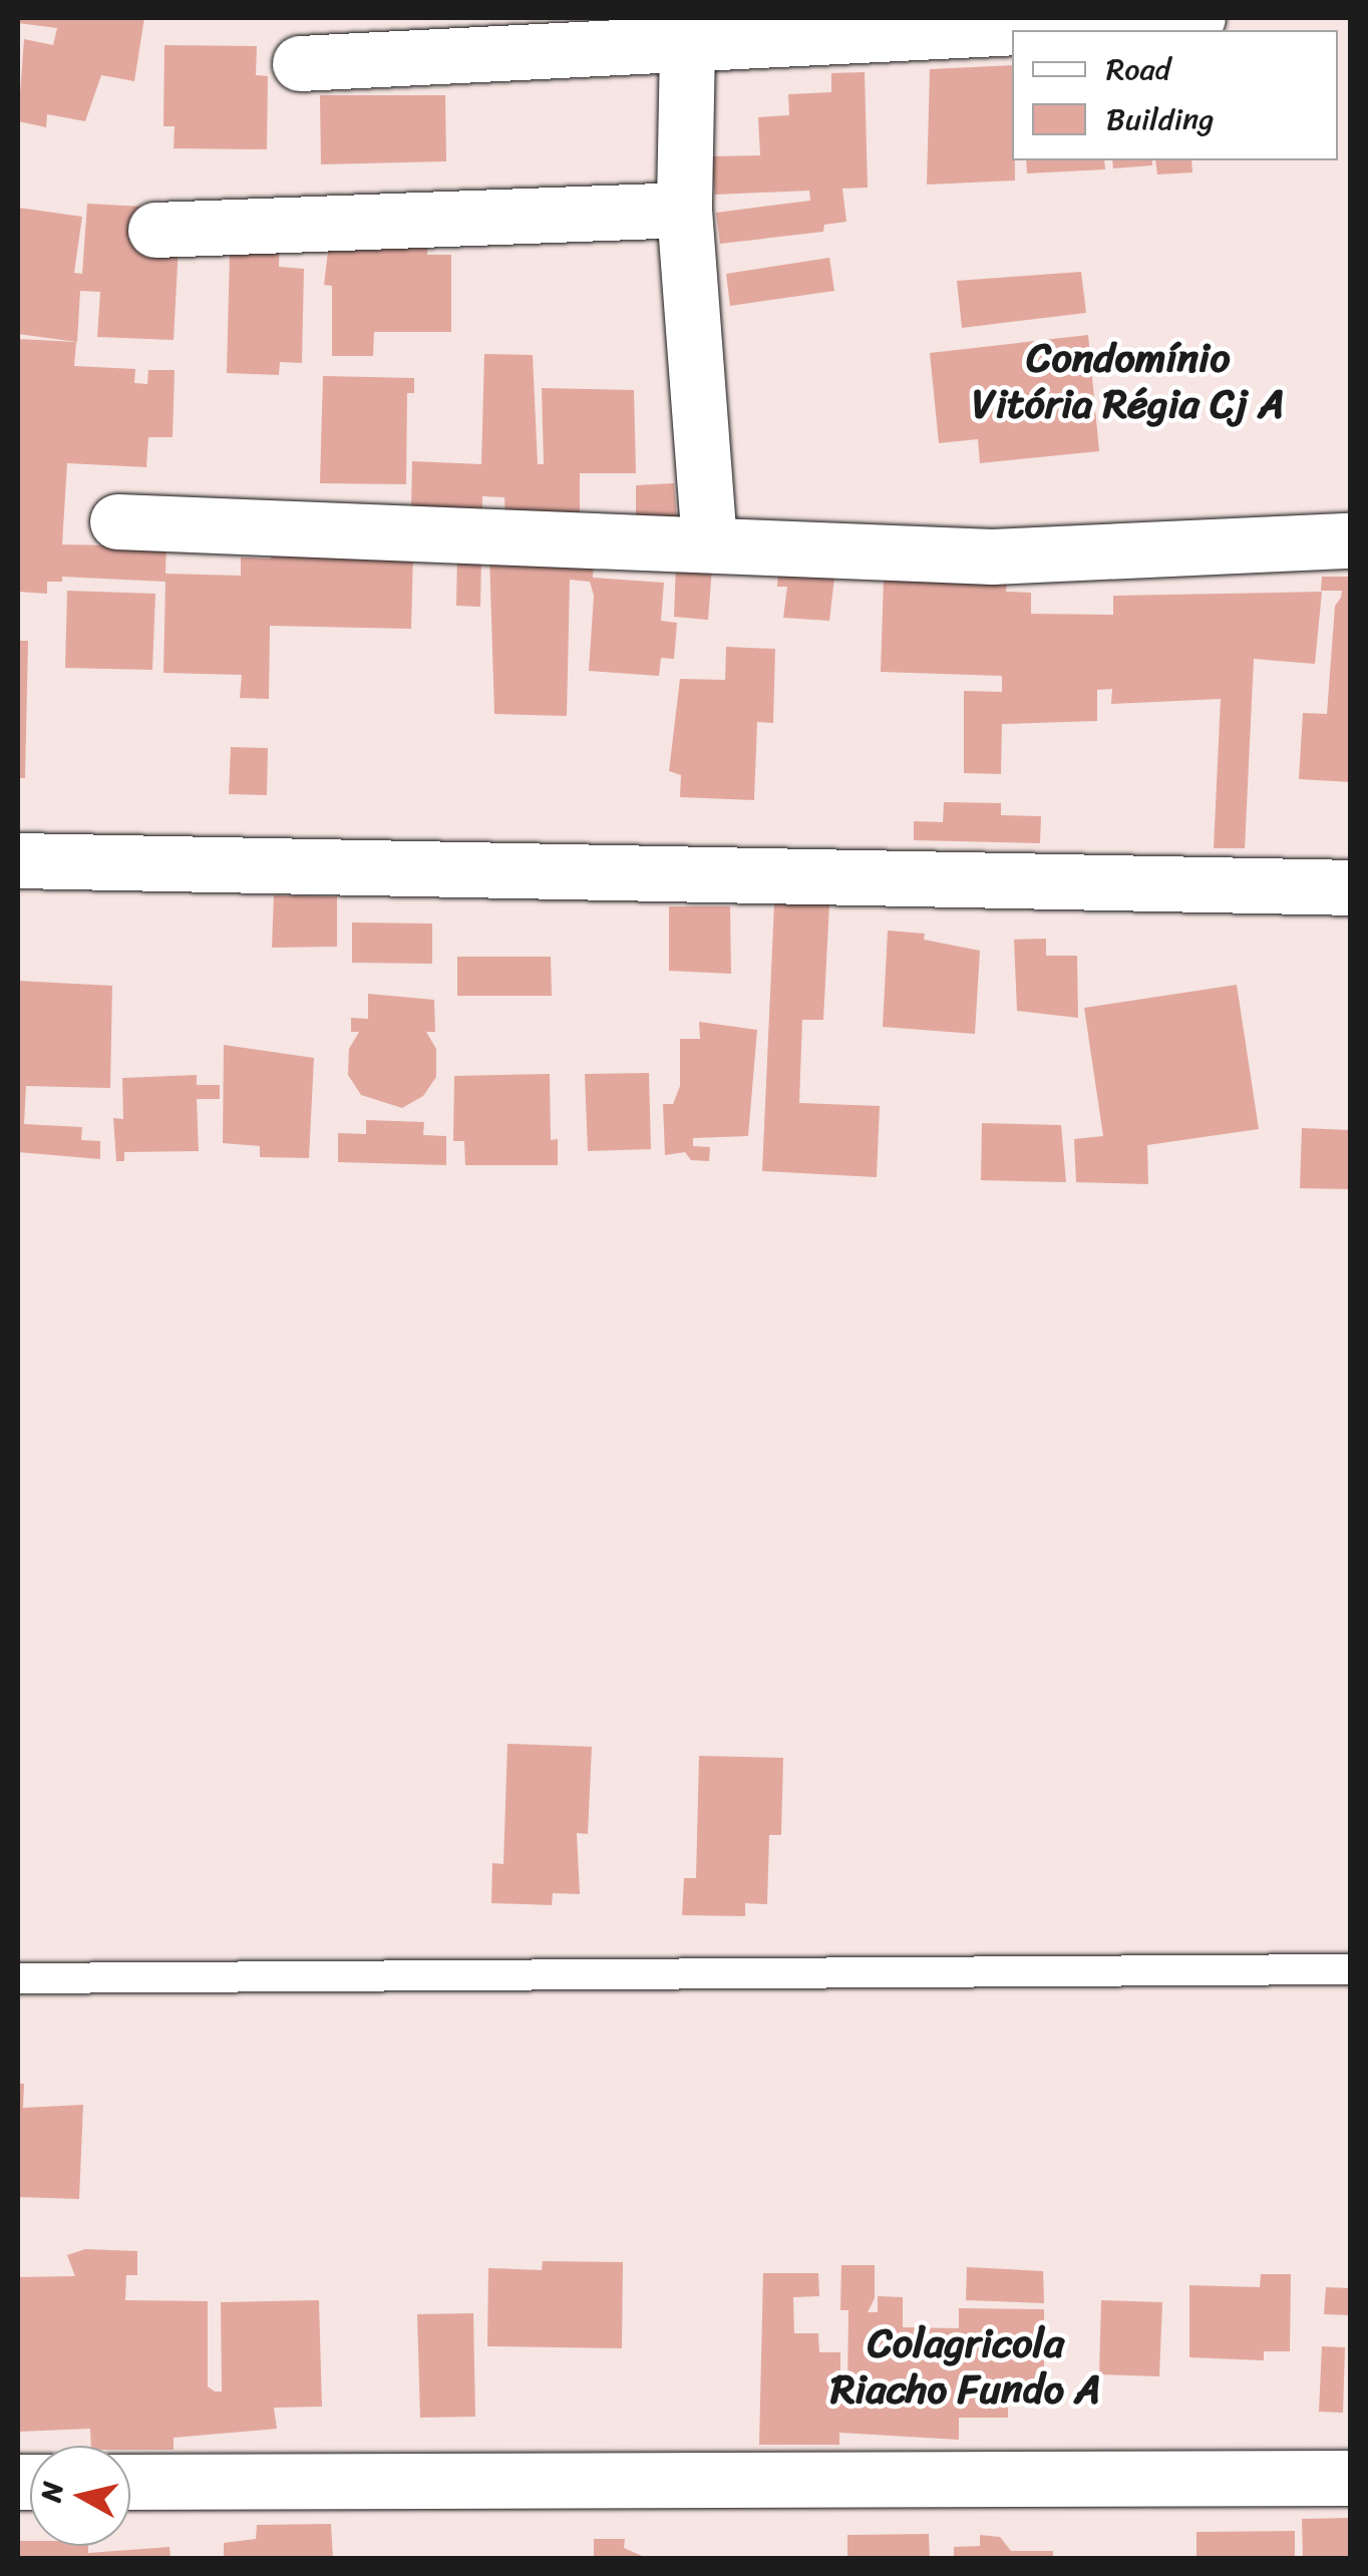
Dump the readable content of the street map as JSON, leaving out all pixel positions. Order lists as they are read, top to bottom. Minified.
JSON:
{"districts":["Condomínio Vitória Régia Cj A","Colagricola Riacho Fundo A"],"legend":["Road","Building"],"north":"left"}
